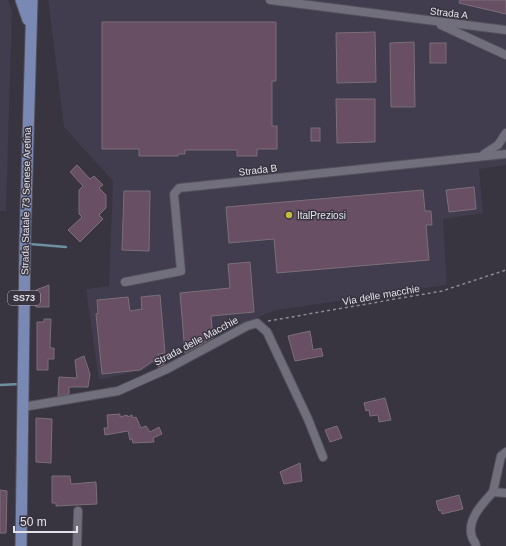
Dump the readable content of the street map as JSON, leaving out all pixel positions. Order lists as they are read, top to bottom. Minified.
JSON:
{"streets":{"main road":["Strada Statale 73 Senese Aretina","SS73"],"street":["Strada A","Strada B","Strada delle Macchie"],"path":["Via delle macchie"]},"crossings":[["Strada Statale 73 Senese Aretina","Strada delle Macchie"],["Via delle macchie","Strada delle Macchie"]],"places":["ItalPreziosi"],"scale_bar":"50 m"}
